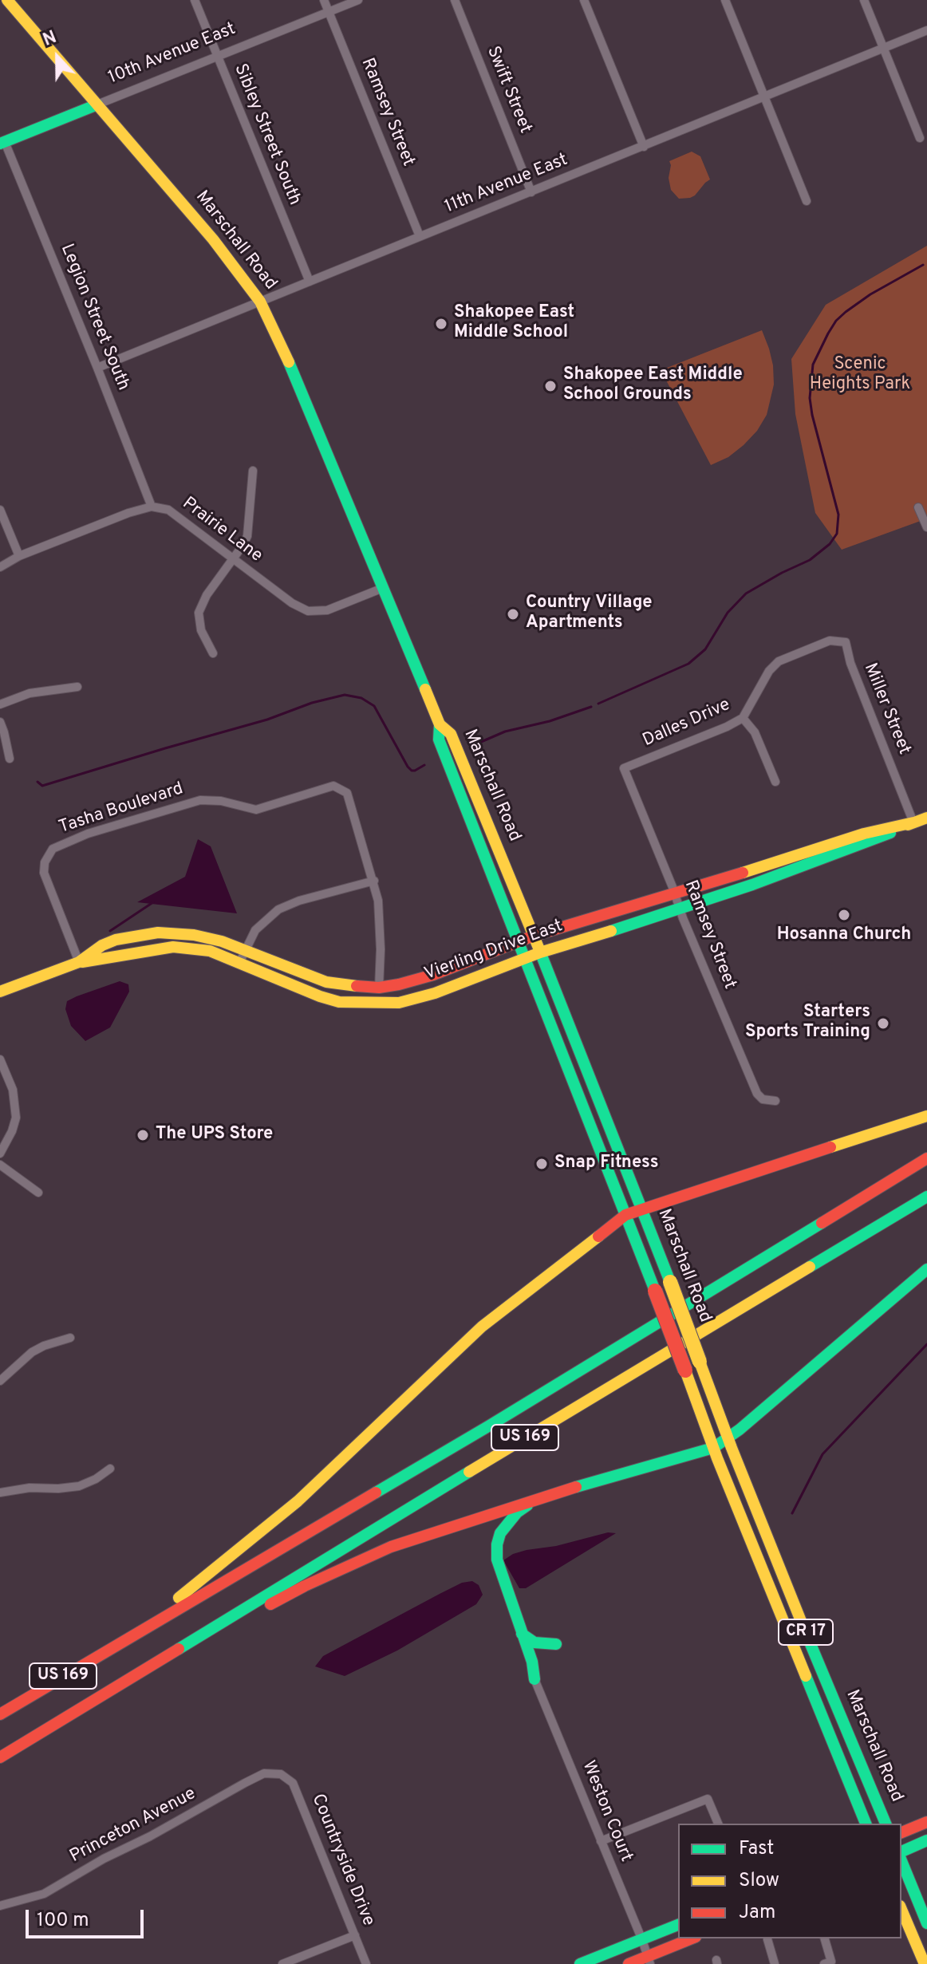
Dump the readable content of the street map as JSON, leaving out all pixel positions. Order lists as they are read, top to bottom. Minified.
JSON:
{"streets":{"main road":["10th Avenue East","Marschall Road","Vierling Drive East","US 169","CR 17"],"street":["Swift Street","Ramsey Street","Sibley Street South","11th Avenue East","Legion Street South","Prairie Lane","Miller Street","Dalles Drive","Tasha Boulevard","Weston Court","Princeton Avenue","Countryside Drive"]},"crossings":[["10th Avenue East","Ramsey Street"],["10th Avenue East","Sibley Street South"],["10th Avenue East","Marschall Road"],["10th Avenue East","Legion Street South"],["Swift Street","11th Avenue East"],["Ramsey Street","11th Avenue East"],["Ramsey Street","Dalles Drive"],["Ramsey Street","Vierling Drive East"],["Sibley Street South","11th Avenue East"],["11th Avenue East","Marschall Road"],["11th Avenue East","Legion Street South"],["Marschall Road","Prairie Lane"],["Marschall Road","Vierling Drive East"],["Legion Street South","Prairie Lane"],["Miller Street","Dalles Drive"],["Miller Street","Vierling Drive East"],["Tasha Boulevard","Vierling Drive East"],["Princeton Avenue","Countryside Drive"]],"parks":["Scenic Heights Park"],"places":["Shakopee East Middle School","Shakopee East Middle School Grounds","Country Village Apartments","Hosanna Church","Starters Sports Training","The UPS Store","Snap Fitness"],"legend":["Fast","Slow","Jam"],"scale_bar":"100 m","north":"top"}
